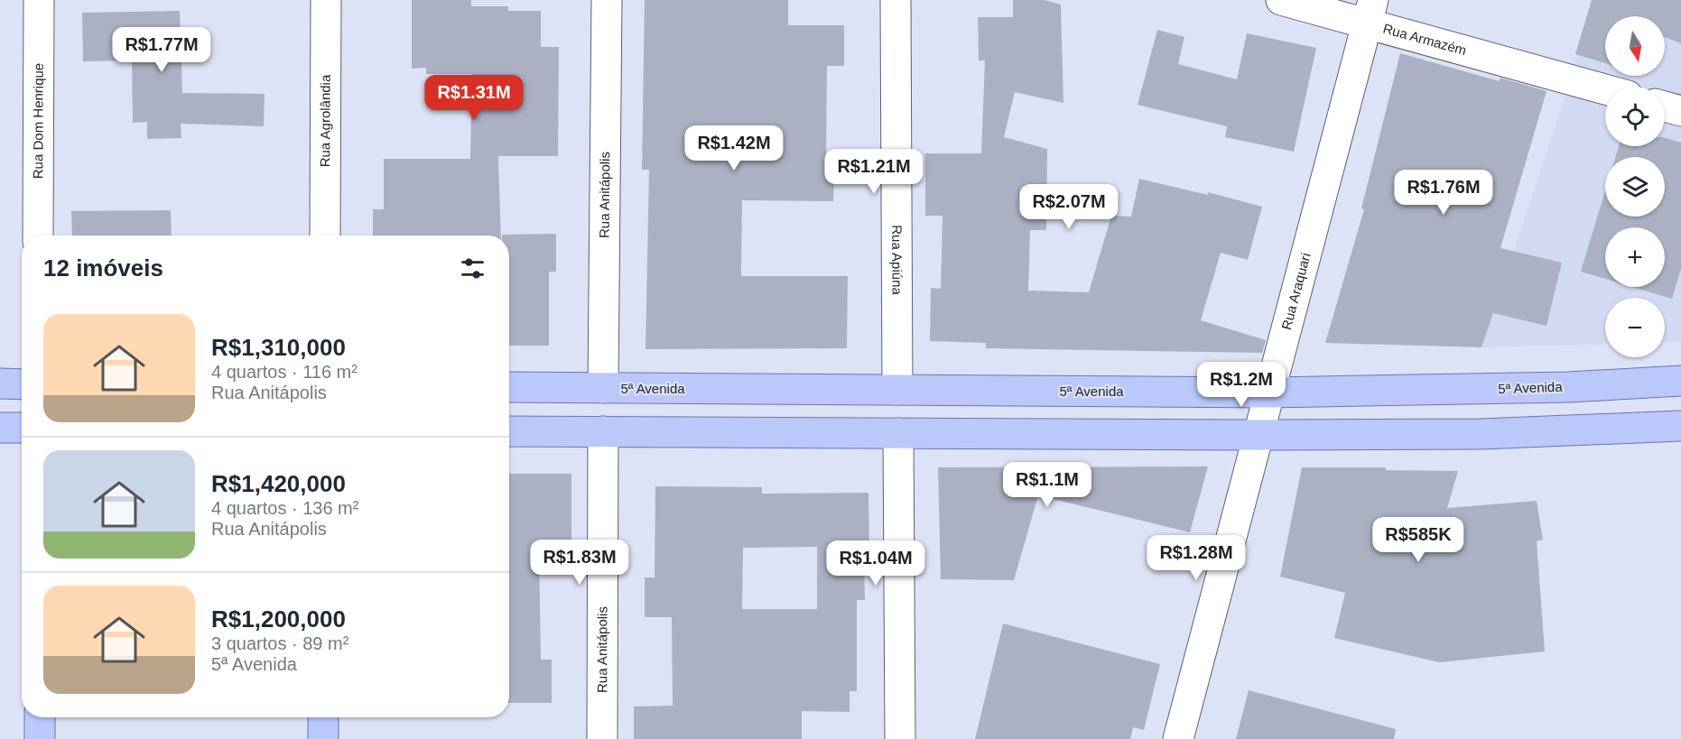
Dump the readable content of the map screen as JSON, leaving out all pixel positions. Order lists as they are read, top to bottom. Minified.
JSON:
{"streets":{"main road":["5ª Avenida"],"street":["Rua Armazém","Rua Dom Henrique","Rua Agrolândia","Rua Anitápolis","Rua Apiúna","Rua Araquari"]},"crossings":[["Rua Armazém","Rua Araquari"],["Rua Anitápolis","5ª Avenida"],["Rua Apiúna","5ª Avenida"],["Rua Araquari","5ª Avenida"]],"north":"bottom","page":{"map_buttons":["+","−"],"price":["R$1.77M","R$1.31M","R$1.42M","R$1.21M","R$1.76M","R$2.07M","R$1.2M","R$1.1M","R$585K","R$1.28M","R$1.83M","R$1.04M"],"heading":"12 imóveis","list":[{"name":"R$1,310,000","note":"4 quartos · 116 m² · Rua Anitápolis"},{"name":"R$1,420,000","note":"4 quartos · 136 m² · Rua Anitápolis"},{"name":"R$1,200,000","note":"3 quartos · 89 m² · 5ª Avenida"}]}}
